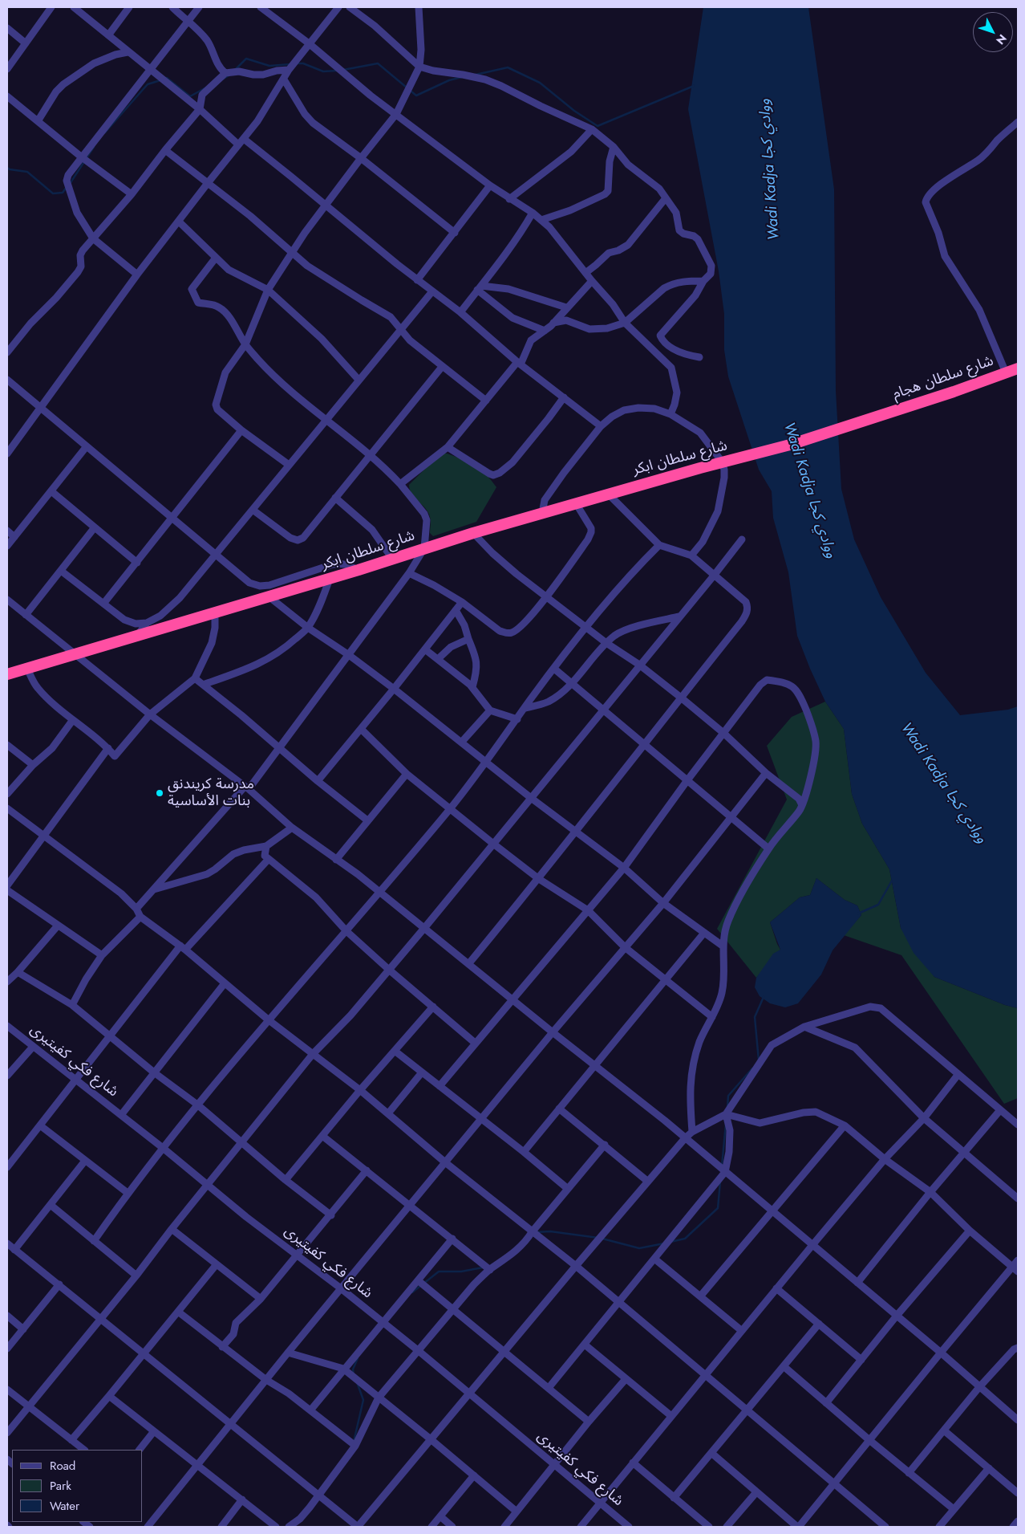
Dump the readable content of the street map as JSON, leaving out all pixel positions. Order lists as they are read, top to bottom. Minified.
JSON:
{"streets":{"highway":["شارع سلطان هجام","شارع سلطان ابكر"],"street":["شارع فكي كفيتيرى"]},"crossings":[["شارع سلطان هجام","شارع سلطان ابكر"]],"water":["Wadi Kadja ووادي كجا"],"places":["مدرسة كريندنق بنات الأساسية"],"legend":["Road","Park","Water"],"north":"bottom right"}
